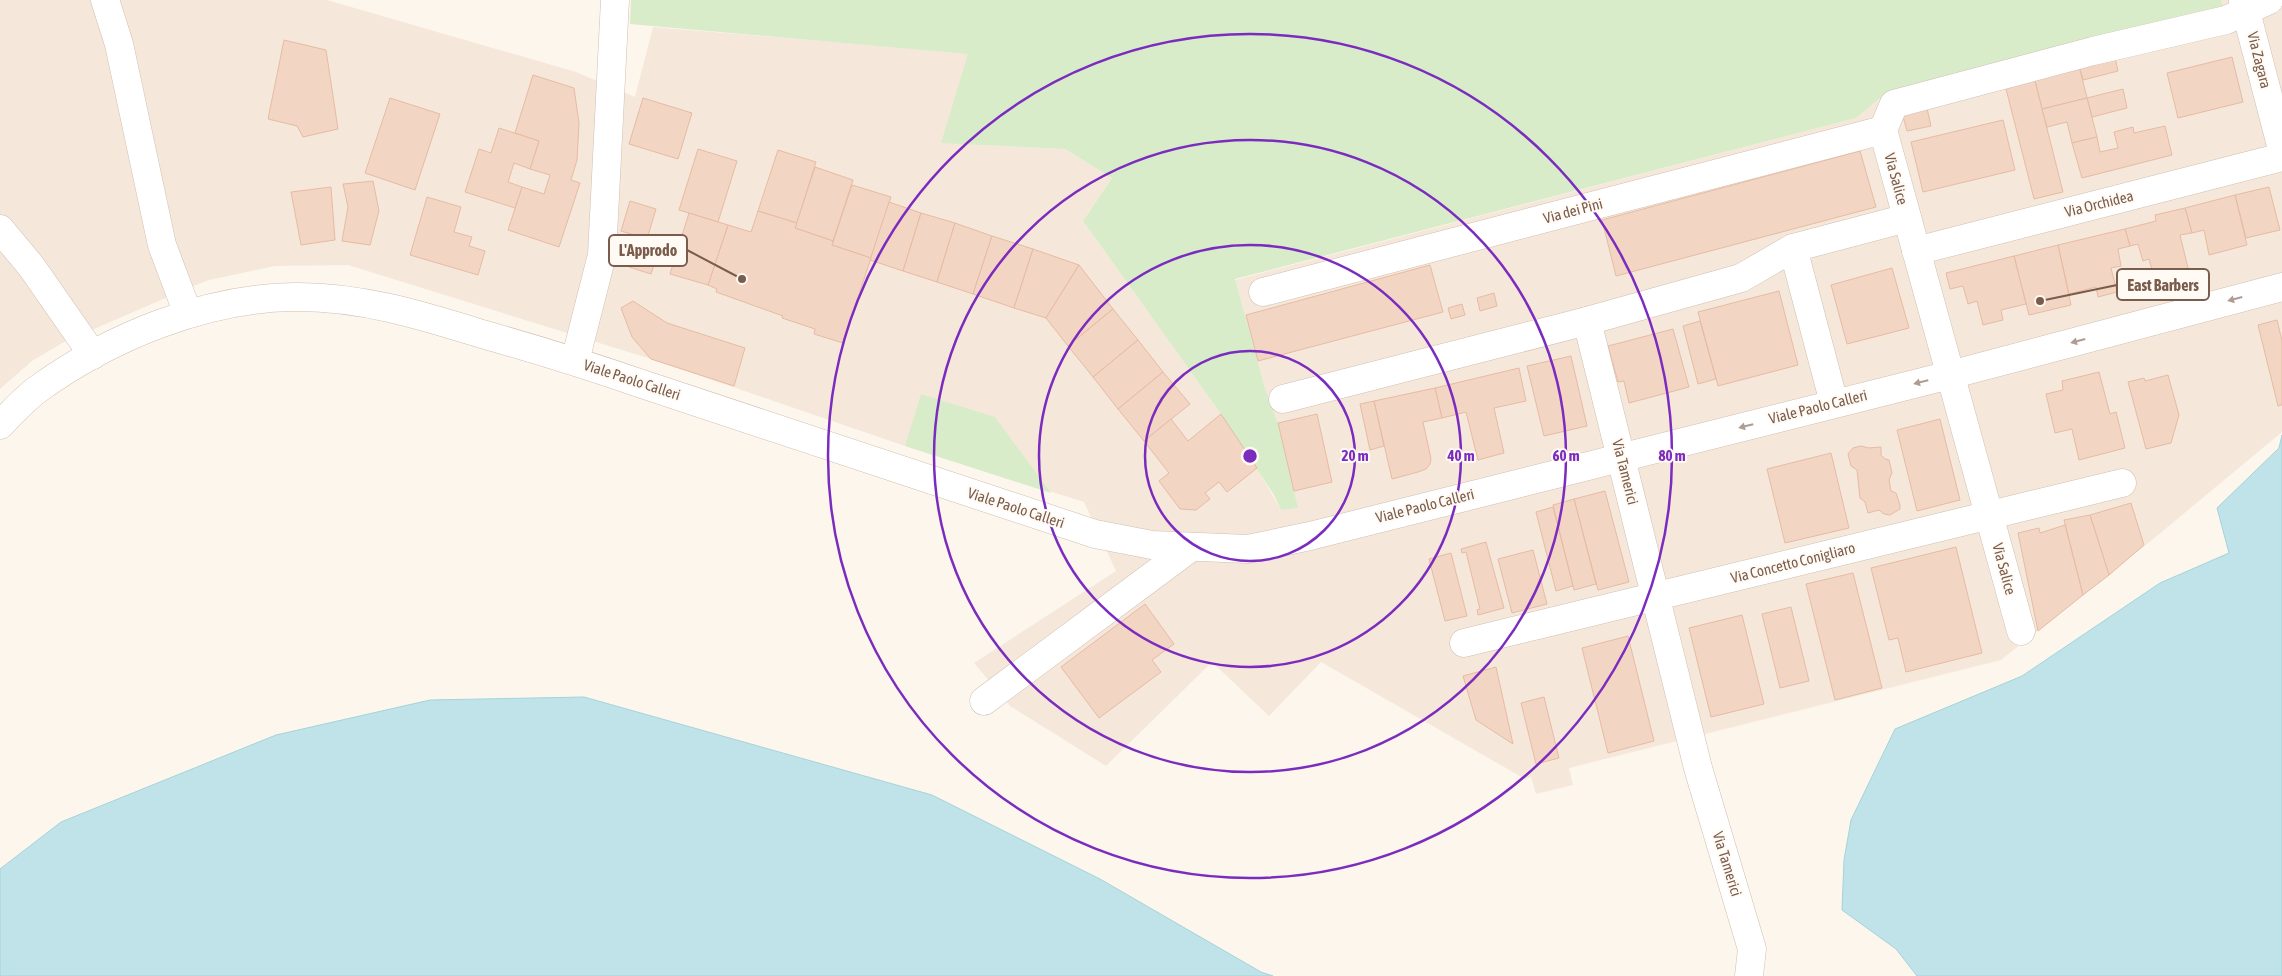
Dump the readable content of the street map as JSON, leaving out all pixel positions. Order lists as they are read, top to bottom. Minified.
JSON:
{"streets":{"street":["Via Zagara","Via Salice","Via Orchidea","Via dei Pini","Viale Paolo Calleri","Via Tamerici","Via Concetto Conigliaro"]},"crossings":[["Via Salice","Via Orchidea"],["Via Salice","Via dei Pini"],["Via Salice","Viale Paolo Calleri"],["Via Salice","Via Concetto Conigliaro"],["Viale Paolo Calleri","Via Tamerici"],["Via Tamerici","Via Concetto Conigliaro"]],"places":["L'Approdo","East Barbers"],"rings":["20 m","40 m","60 m","80 m"]}
